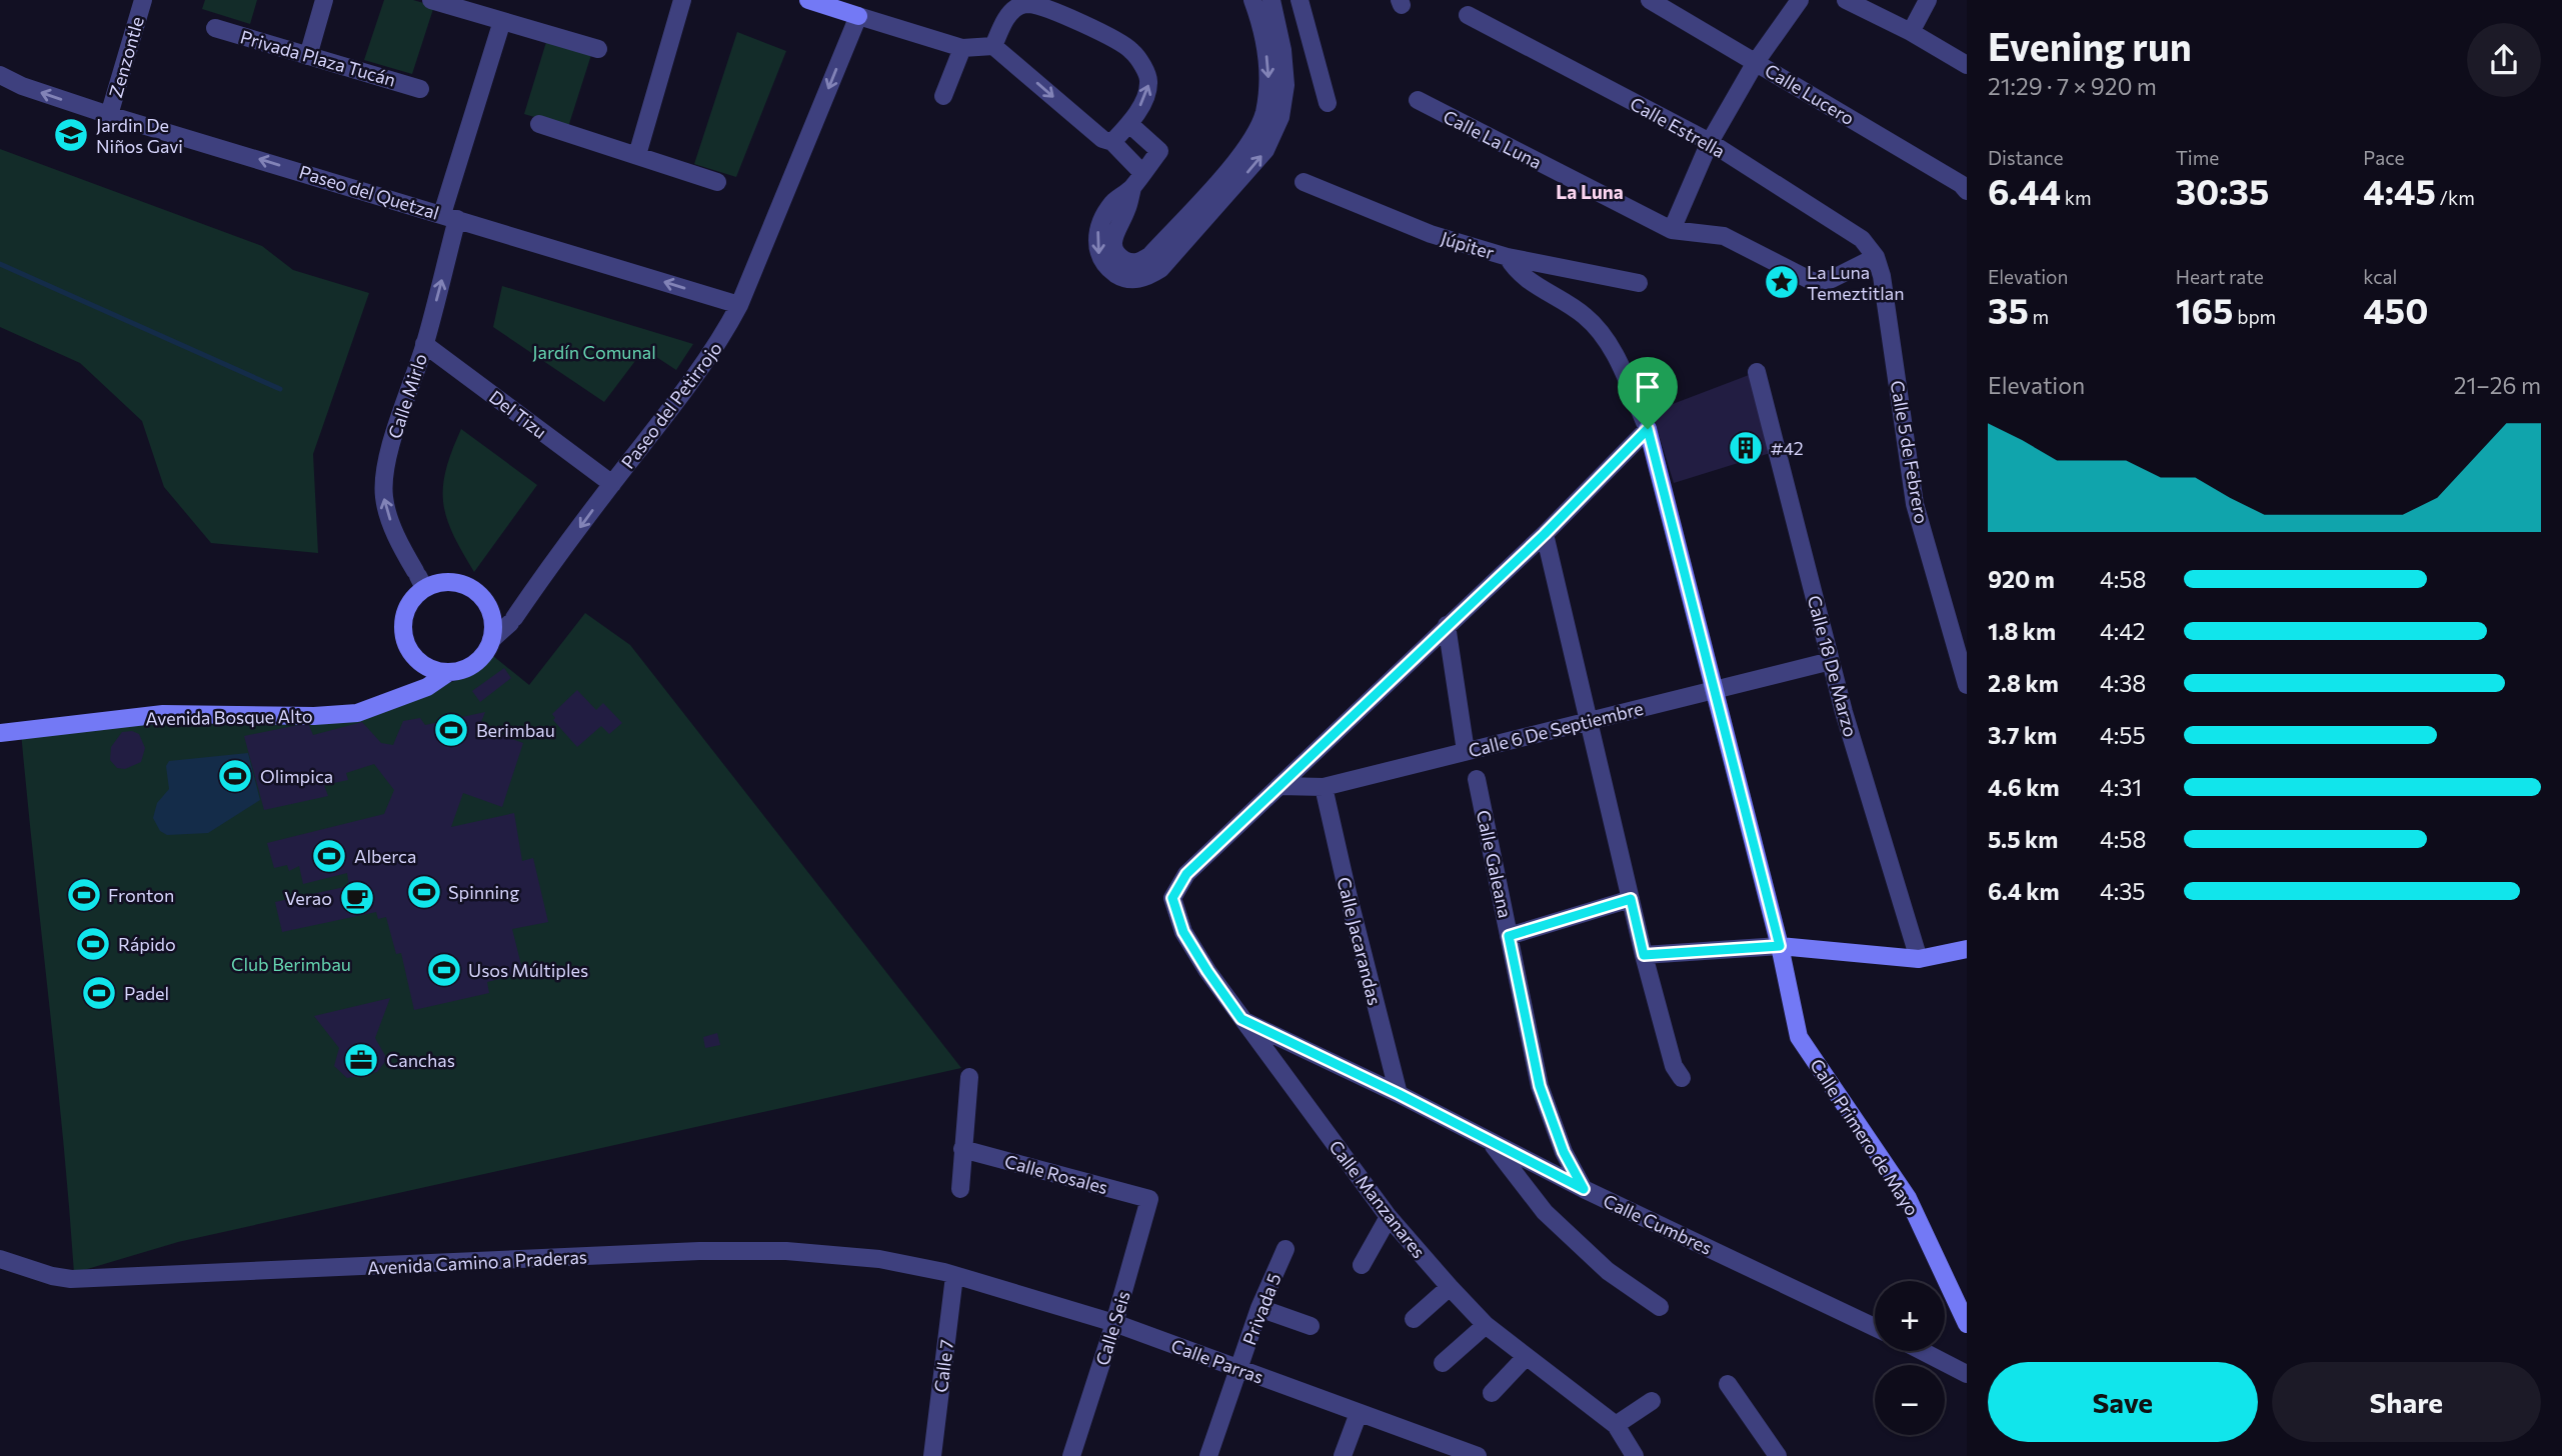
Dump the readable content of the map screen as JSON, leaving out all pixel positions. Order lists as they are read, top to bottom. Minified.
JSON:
{"streets":{"street":["Zenzontle","Privada Plaza Tucán","Calle Lucero","Calle Estrella","Calle La Luna","Paseo del Quetzal","Júpiter","Calle Mirlo","Paseo del Petirrojo","Del Tizu","Calle 5 de Febrero","Calle 18 De Marzo","Avenida Bosque Alto","Calle 6 De Septiembre","Calle Galeana","Calle Jacarandas","Calle Primero de Mayo","Calle Rosales","Calle Manzanares","Calle Cumbres","Avenida Camino a Praderas","Privada 5","Calle Seis","Calle Parras","Calle 7"]},"crossings":[["Zenzontle","Paseo del Quetzal"],["Calle Estrella","Calle La Luna"],["Calle Estrella","Calle 5 de Febrero"],["Calle La Luna","Calle 5 de Febrero"],["Paseo del Quetzal","Calle Mirlo"],["Paseo del Quetzal","Paseo del Petirrojo"],["Calle Mirlo","Paseo del Petirrojo"],["Calle Mirlo","Del Tizu"],["Calle Mirlo","Avenida Bosque Alto"],["Paseo del Petirrojo","Del Tizu"],["Paseo del Petirrojo","Avenida Bosque Alto"],["Calle 18 De Marzo","Calle 6 De Septiembre"],["Calle 6 De Septiembre","Calle Jacarandas"],["Calle 6 De Septiembre","Calle Primero de Mayo"],["Calle 6 De Septiembre","Calle Manzanares"],["Calle Galeana","Calle Cumbres"],["Calle Jacarandas","Calle Cumbres"],["Calle Rosales","Calle Seis"],["Calle Manzanares","Calle Cumbres"],["Avenida Camino a Praderas","Calle Parras"],["Avenida Camino a Praderas","Calle 7"],["Privada 5","Calle Parras"],["Calle Seis","Calle Parras"],["Calle Parras","Calle 7"]],"one_way":["Paseo del Quetzal","Calle Mirlo","Paseo del Petirrojo"],"districts":["La Luna"],"parks":["Jardín Comunal","Club Berimbau"],"places":{"school or university":["Jardin De Niños Gavi"],"place":["La Luna Temeztitlan"],"building":["#42"],"sports":["Berimbau","Olimpica","Alberca","Spinning","Fronton","Rápido","Usos Múltiples","Padel"],"cafe":["Verao"],"office":["Canchas"]},"page":{"heading":["Evening run","21:29 · 7 × 920 m"],"stats":[["Distance","6.44 km"],["Time","30:35"],["Pace","4:45 /km"],["Elevation","35 m"],["Heart rate","165 bpm"],["kcal","450"]],"chart":["Elevation","21–26 m"],"list":[{"name":"920 m","note":"4:58"},{"name":"1.8 km","note":"4:42"},{"name":"2.8 km","note":"4:38"},{"name":"3.7 km","note":"4:55"},{"name":"4.6 km","note":"4:31"},{"name":"5.5 km","note":"4:58"},{"name":"6.4 km","note":"4:35"}],"map_buttons":["+","−"],"buttons":["Save","Share"]}}
